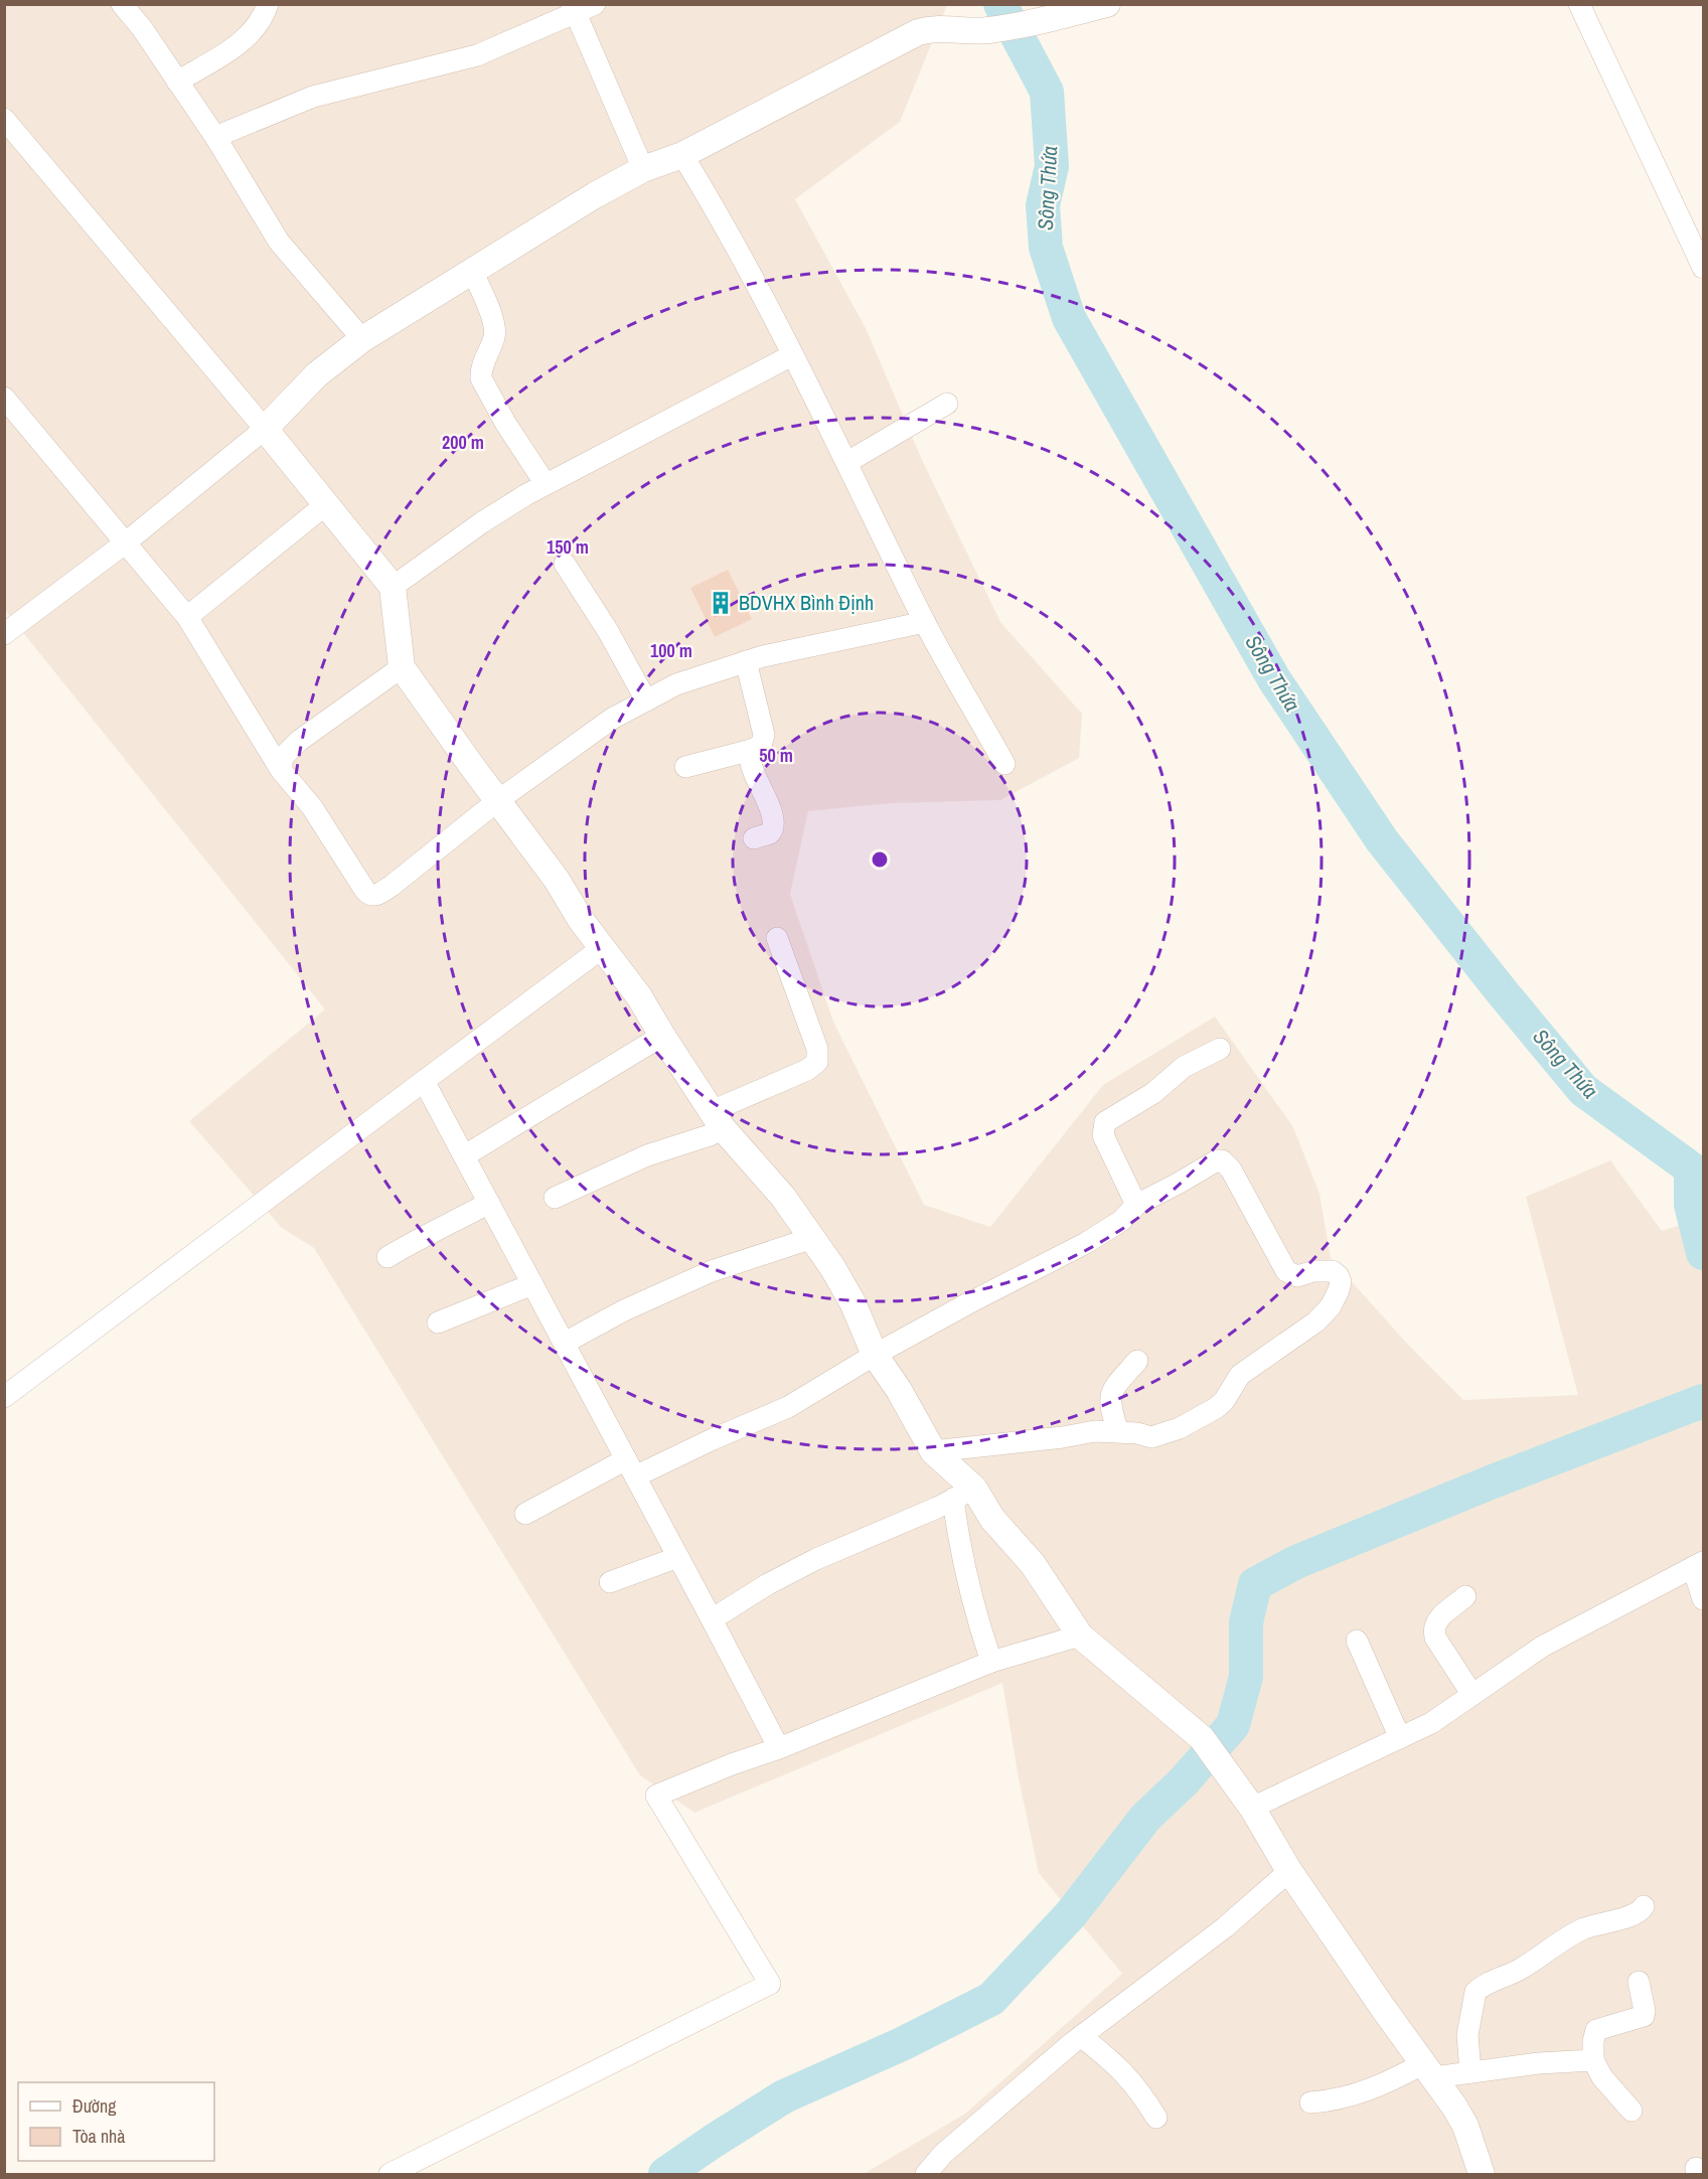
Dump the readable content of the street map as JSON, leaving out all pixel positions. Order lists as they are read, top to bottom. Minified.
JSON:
{"water":["Sông Thứa"],"places":{"building":["BDVHX Bình Định"]},"legend":["Đường","Tòa nhà"],"rings":["200 m","150 m","100 m","50 m"]}
